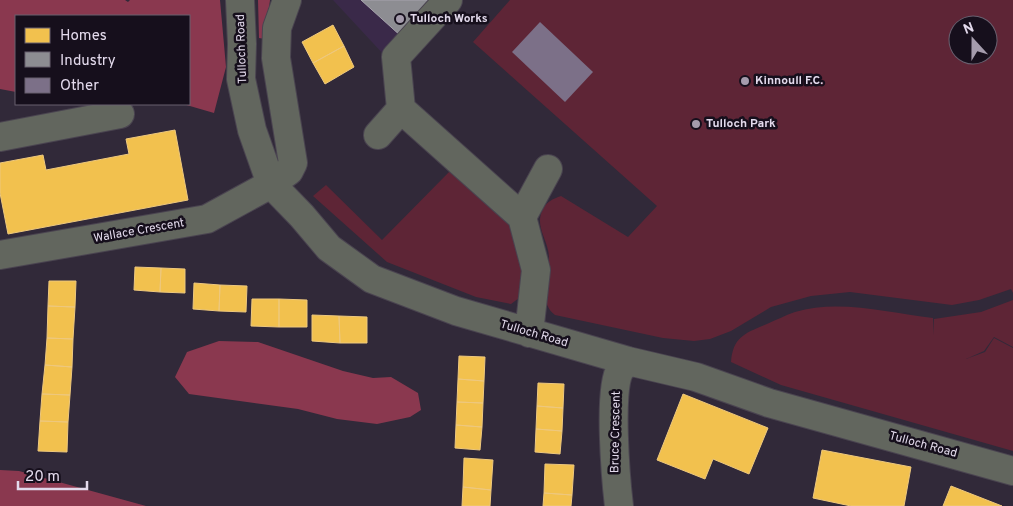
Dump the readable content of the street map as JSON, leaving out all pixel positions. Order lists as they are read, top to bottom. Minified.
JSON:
{"streets":{"street":["Tulloch Road","Wallace Crescent","Bruce Crescent"]},"crossings":[["Tulloch Road","Wallace Crescent"],["Tulloch Road","Bruce Crescent"]],"places":["Tulloch Works","Kinnoull F.C.","Tulloch Park"],"legend":["Homes","Industry","Other"],"scale_bar":"20 m","north":"top"}
